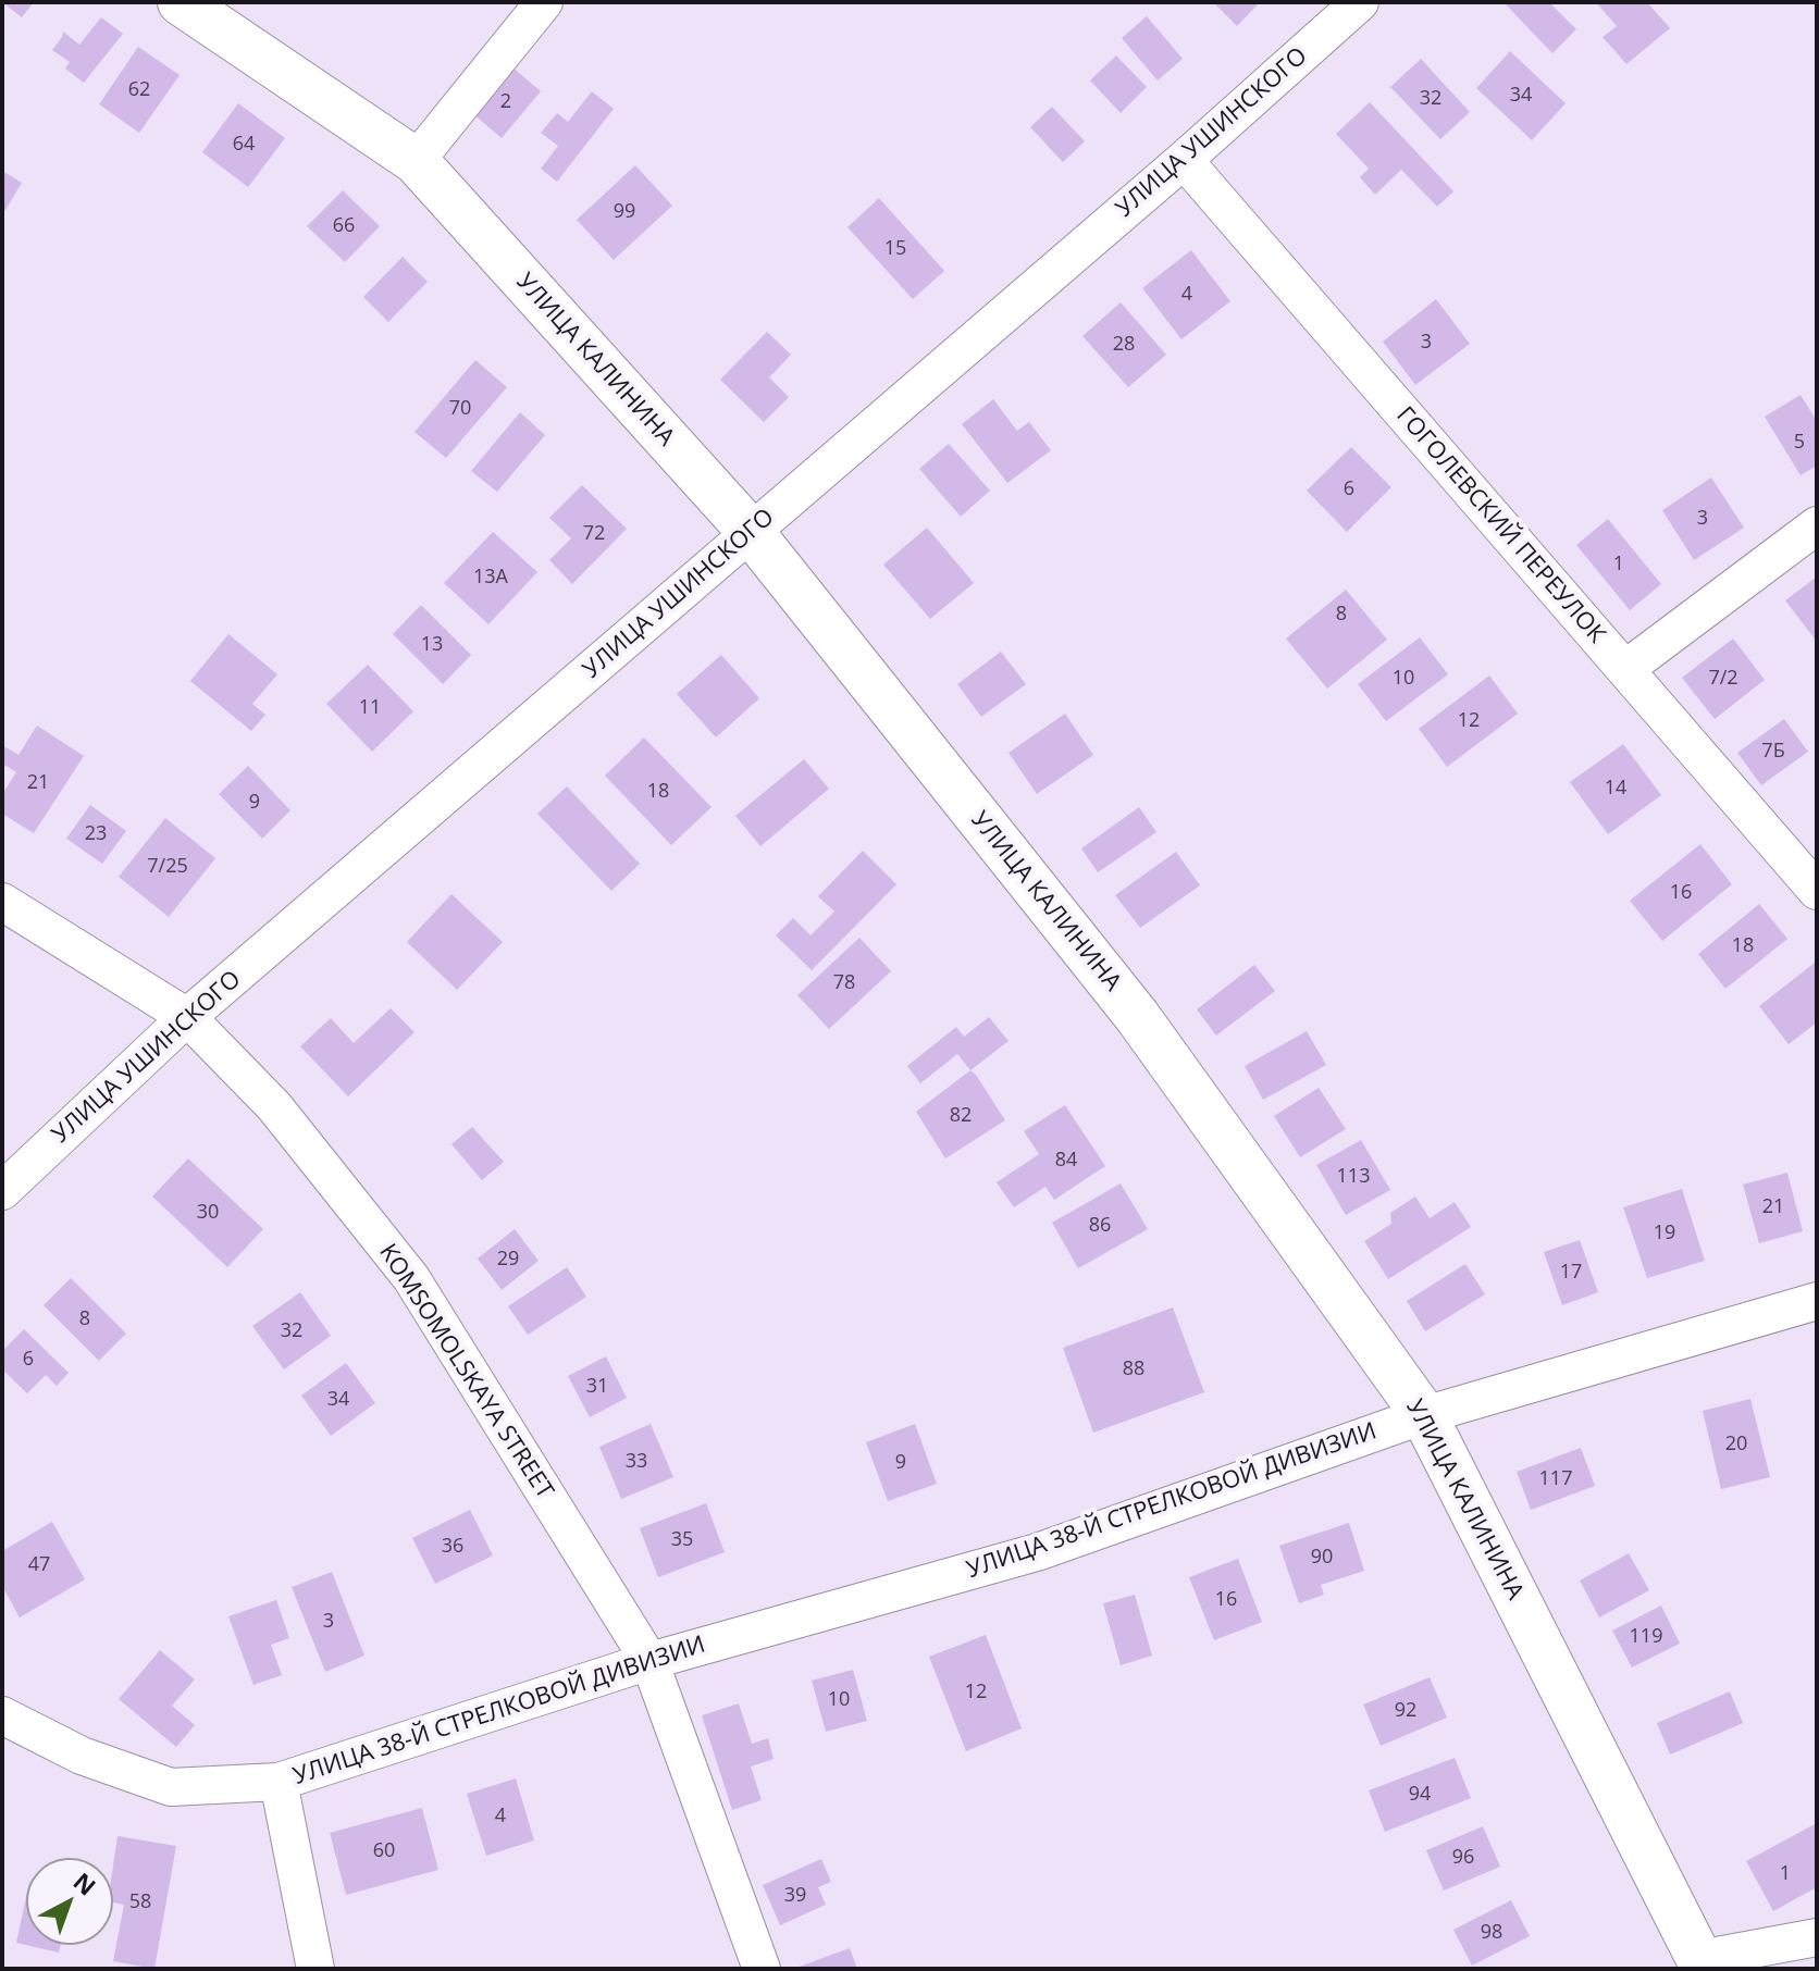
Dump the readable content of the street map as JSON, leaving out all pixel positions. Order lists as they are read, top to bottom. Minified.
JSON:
{"streets":{"street":["УЛИЦА УШИНСКОГО","УЛИЦА КАЛИНИНА","ГОГОЛЕВСКИЙ ПЕРЕУЛОК","KOMSOMOLSKAYA STREET","УЛИЦА 38-Й СТРЕЛКОВОЙ ДИВИЗИИ"]},"crossings":[["УЛИЦА УШИНСКОГО","УЛИЦА КАЛИНИНА"],["УЛИЦА УШИНСКОГО","ГОГОЛЕВСКИЙ ПЕРЕУЛОК"],["УЛИЦА УШИНСКОГО","KOMSOMOLSKAYA STREET"],["УЛИЦА КАЛИНИНА","УЛИЦА 38-Й СТРЕЛКОВОЙ ДИВИЗИИ"],["KOMSOMOLSKAYA STREET","УЛИЦА 38-Й СТРЕЛКОВОЙ ДИВИЗИИ"]],"house_numbers":["62","34","32","2","64","99","66","15","4","3","28","70","5","6","3","72","1","13А","8","13","10","7/2","11","12","7Б","21","14","18","9","23","7/25","16","18","78","82","84","113","21","30","86","19","29","17","8","32","6","88","31","34","20","33","9","117","35","36","90","47","16","3","119","12","10","92","94","4","60","96","1","39","58","98"],"north":"top right"}
